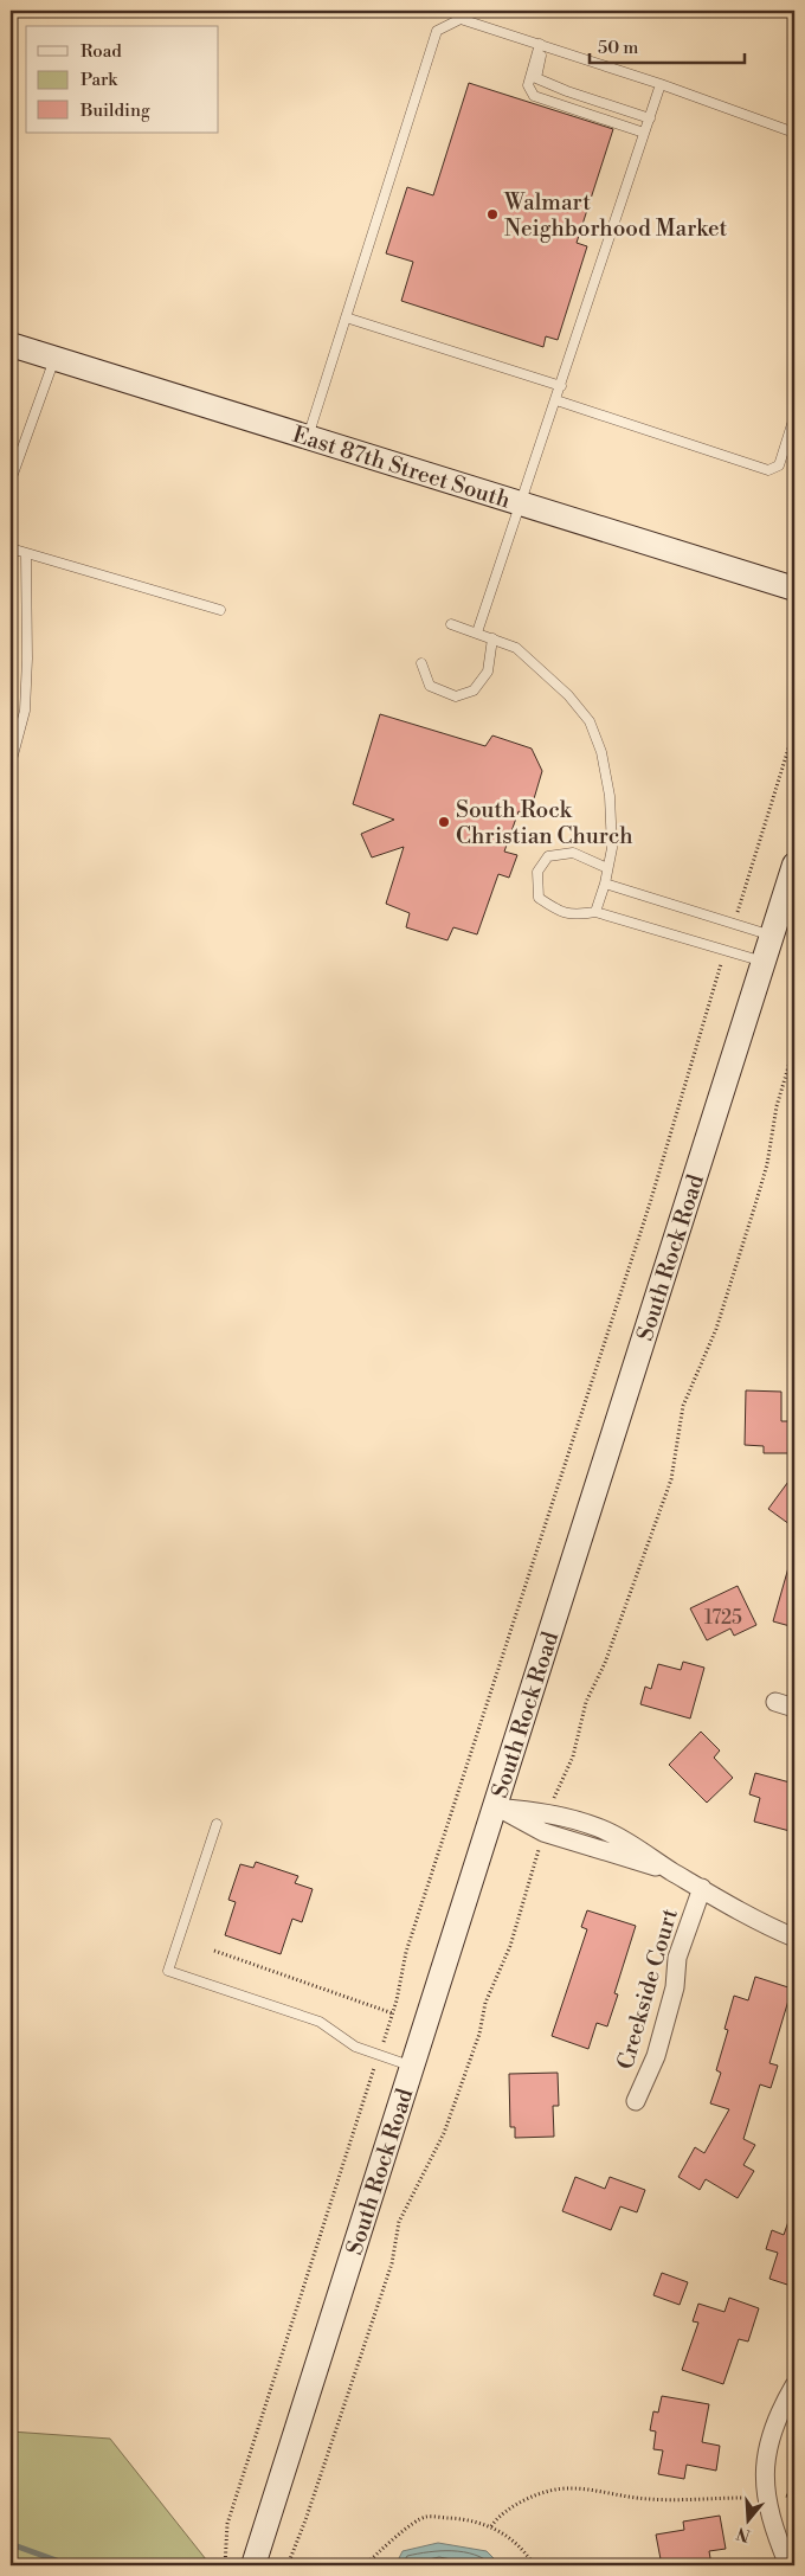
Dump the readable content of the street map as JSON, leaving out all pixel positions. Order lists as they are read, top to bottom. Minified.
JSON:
{"streets":{"main road":["East 87th Street South","South Rock Road"],"street":["Creekside Court"]},"places":["Walmart Neighborhood Market","South Rock Christian Church"],"house_numbers":["1725"],"legend":["Road","Park","Building"],"scale_bar":"50 m","north":"bottom"}
